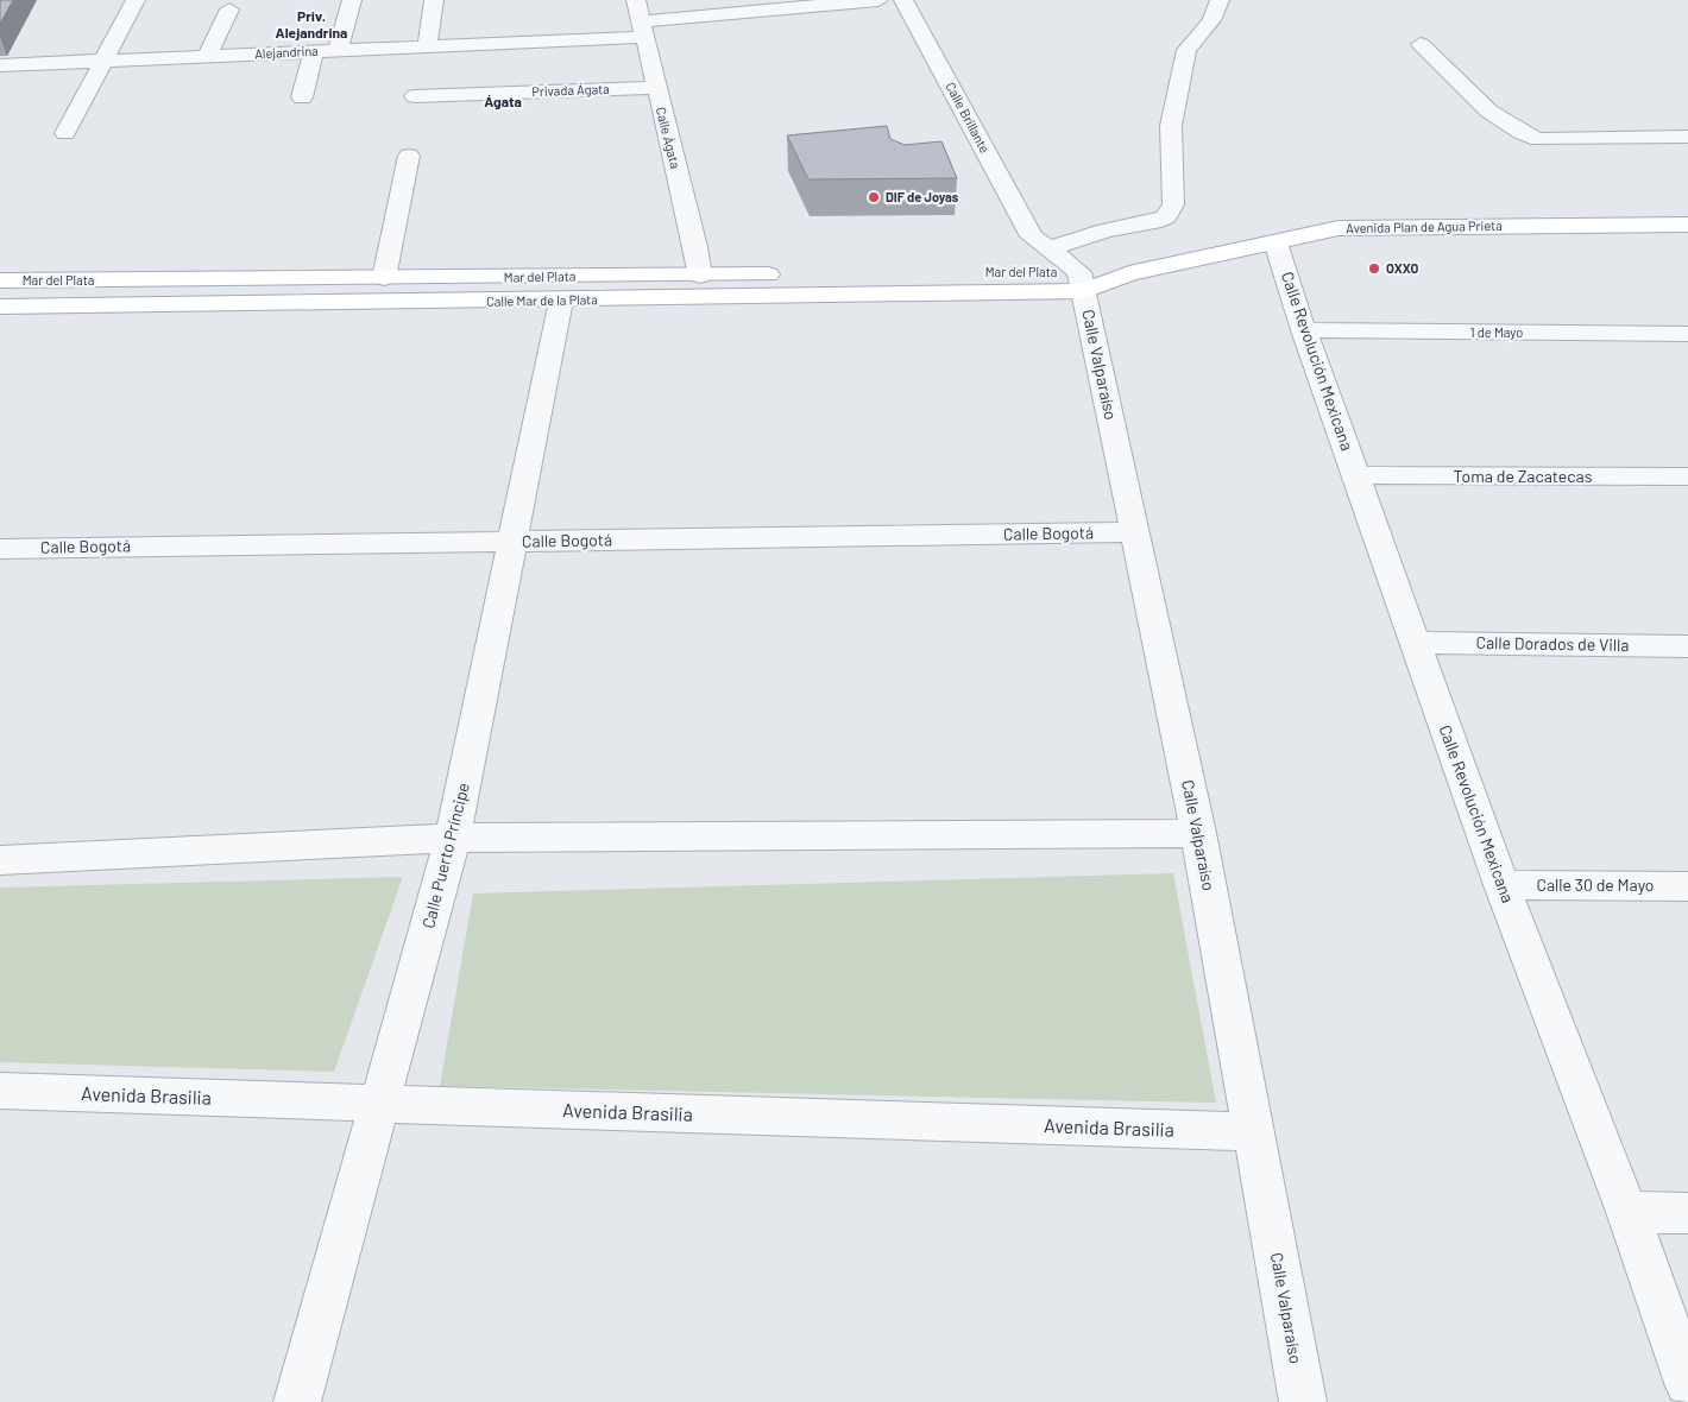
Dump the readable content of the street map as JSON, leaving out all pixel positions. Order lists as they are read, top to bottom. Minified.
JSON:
{"streets":{"main road":["Avenida Plan de Agua Prieta","Mar del Plata","Calle Mar de la Plata"],"street":["Alejandrina","Privada Ágata","Calle Brillante","Calle Ágata","1 de Mayo","Calle Revolución Mexicana","Calle Valparaíso","Toma de Zacatecas","Calle Bogotá","Calle Dorados de Villa","Calle Puerto Príncipe","Calle 30 de Mayo","Avenida Brasilia"]},"crossings":[["Alejandrina","Calle Ágata"],["Privada Ágata","Calle Ágata"],["Calle Ágata","Mar del Plata"],["Avenida Plan de Agua Prieta","Mar del Plata"],["Avenida Plan de Agua Prieta","Calle Mar de la Plata"],["Avenida Plan de Agua Prieta","Calle Revolución Mexicana"],["Avenida Plan de Agua Prieta","Calle Valparaíso"],["Mar del Plata","Calle Mar de la Plata"],["Mar del Plata","Calle Valparaíso"],["Calle Mar de la Plata","Calle Valparaíso"],["Calle Mar de la Plata","Calle Puerto Príncipe"],["1 de Mayo","Calle Revolución Mexicana"],["Calle Revolución Mexicana","Toma de Zacatecas"],["Calle Revolución Mexicana","Calle Dorados de Villa"],["Calle Revolución Mexicana","Calle 30 de Mayo"],["Calle Valparaíso","Calle Bogotá"],["Calle Valparaíso","Avenida Brasilia"],["Calle Bogotá","Calle Puerto Príncipe"],["Calle Puerto Príncipe","Avenida Brasilia"]],"districts":["Priv. Alejandrina","Ágata"],"places":["DIF de Joyas","OXXO"]}
